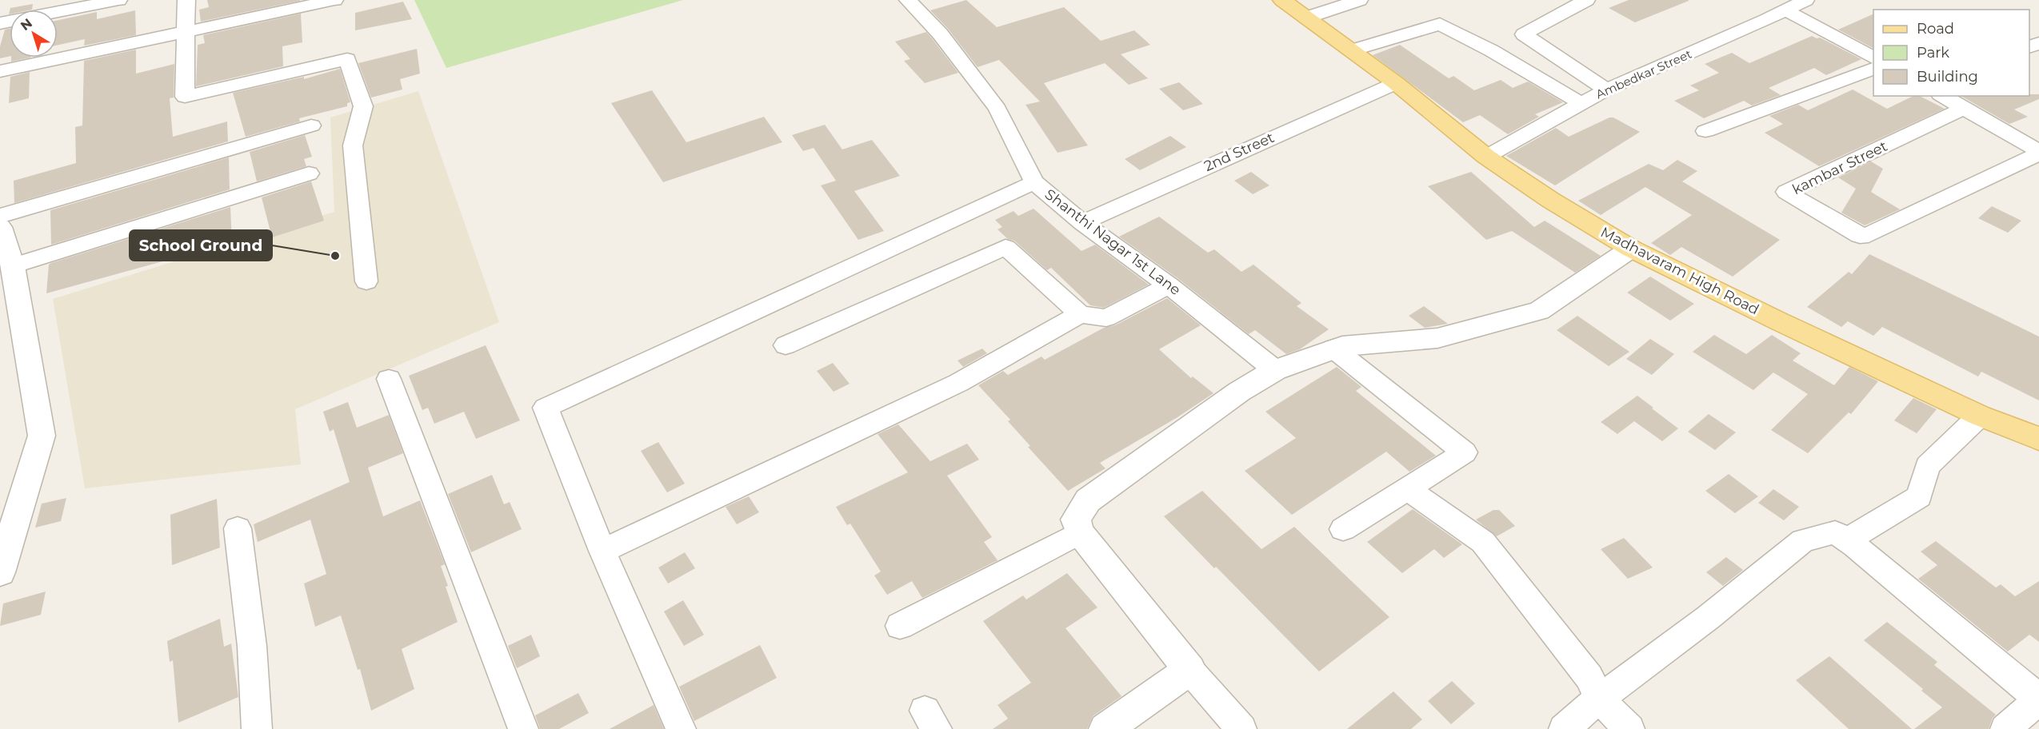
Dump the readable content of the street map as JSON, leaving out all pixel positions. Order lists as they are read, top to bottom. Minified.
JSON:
{"streets":{"main road":["Madhavaram High Road"],"street":["Ambedkar Street","2nd Street","kambar Street","Shanthi Nagar 1st Lane"]},"crossings":[["Ambedkar Street","Madhavaram High Road"],["2nd Street","Shanthi Nagar 1st Lane"],["2nd Street","Madhavaram High Road"]],"places":["School Ground"],"legend":["Road","Park","Building"],"north":"top left"}
